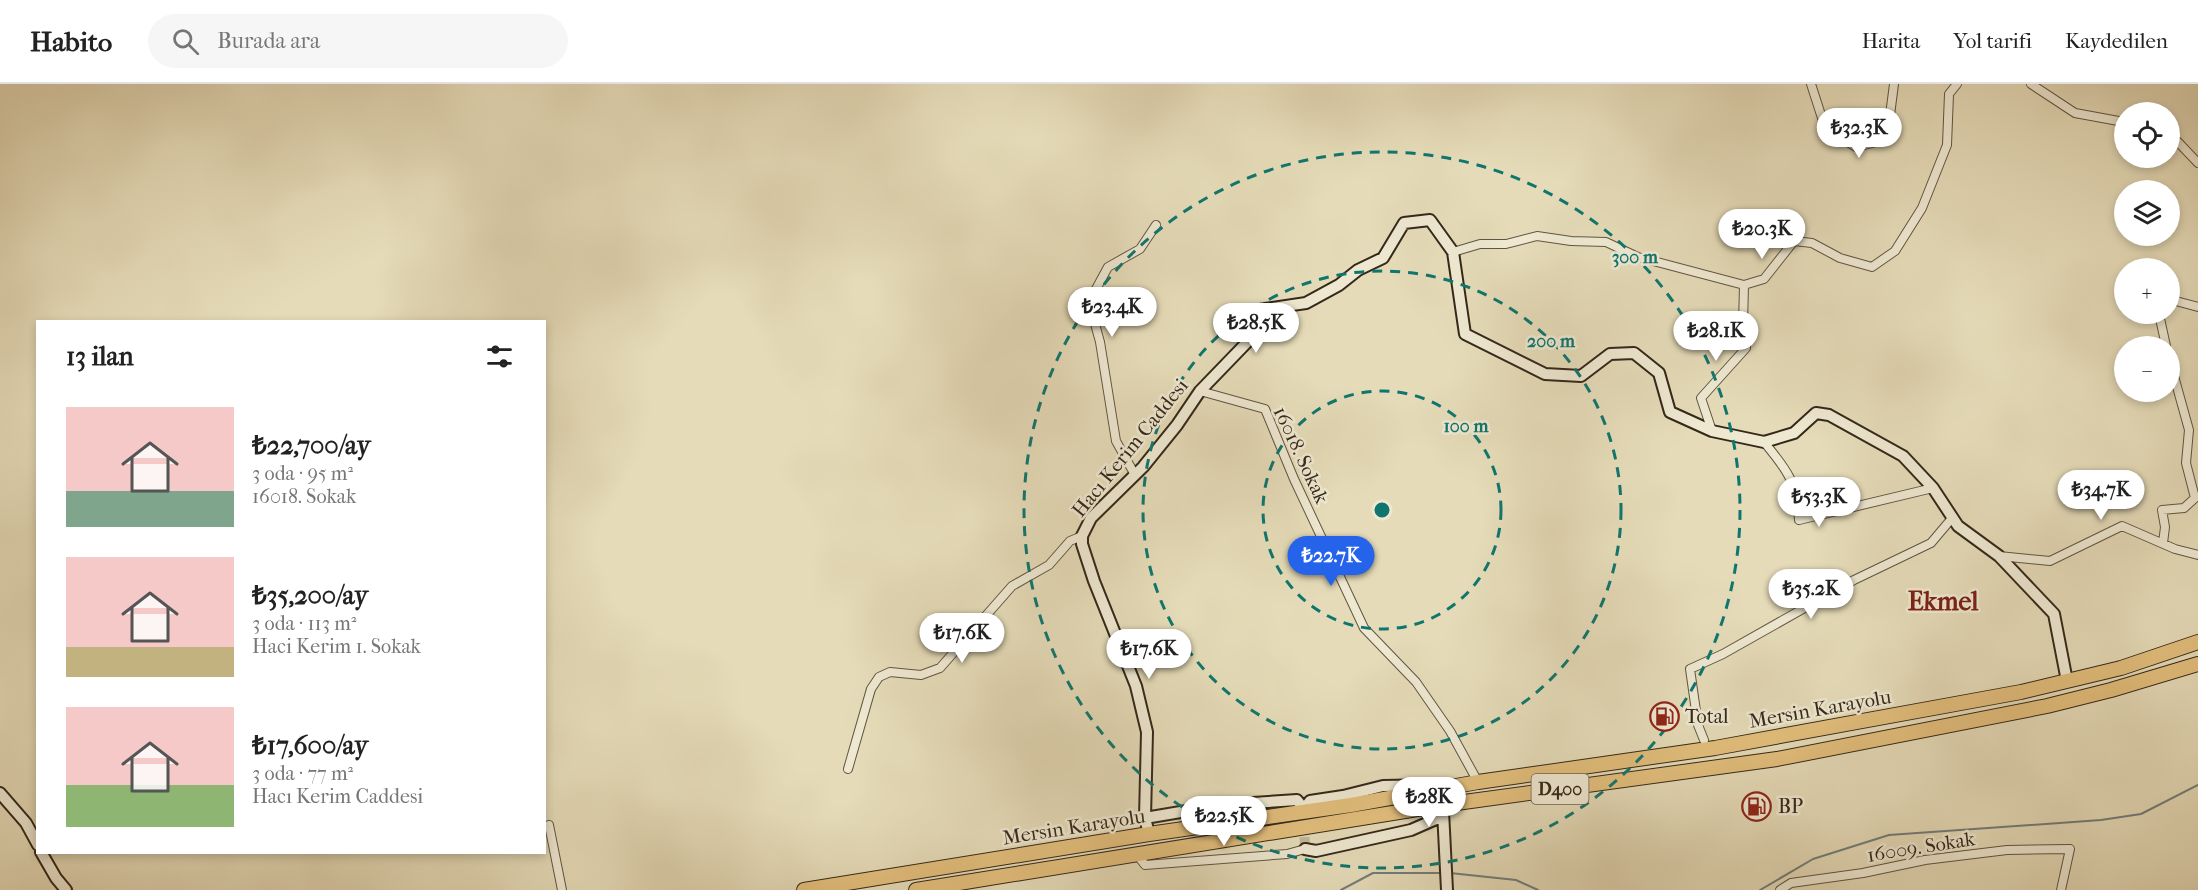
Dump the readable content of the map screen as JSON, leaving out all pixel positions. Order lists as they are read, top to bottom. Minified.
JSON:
{"streets":{"highway":["Mersin Karayolu","D400"],"street":["Hacı Kerim Caddesi","16018. Sokak","16009. Sokak"]},"crossings":[["Hacı Kerim Caddesi","16018. Sokak"],["Hacı Kerim Caddesi","Mersin Karayolu"],["16018. Sokak","Mersin Karayolu"]],"districts":["Ekmel"],"places":{"fuel station":["Total","BP"]},"page":{"header":"Habito","search":"Burada ara","nav":["Harita","Yol tarifi","Kaydedilen"],"map_buttons":["+","−"],"price":["₺32.3K","₺20.3K","₺23.4K","₺28.5K","₺28.1K","₺34.7K","₺53.3K","₺22.7K","₺35.2K","₺17.6K","₺17.6K","₺28K","₺22.5K"],"heading":"13 ilan","list":[{"name":"₺22,700/ay","note":"3 oda · 95 m² · 16018. Sokak"},{"name":"₺35,200/ay","note":"3 oda · 113 m² · Haci Kerim 1. Sokak"},{"name":"₺17,600/ay","note":"3 oda · 77 m² · Hacı Kerim Caddesi"}]},"rings":["300 m","200 m","100 m"]}
